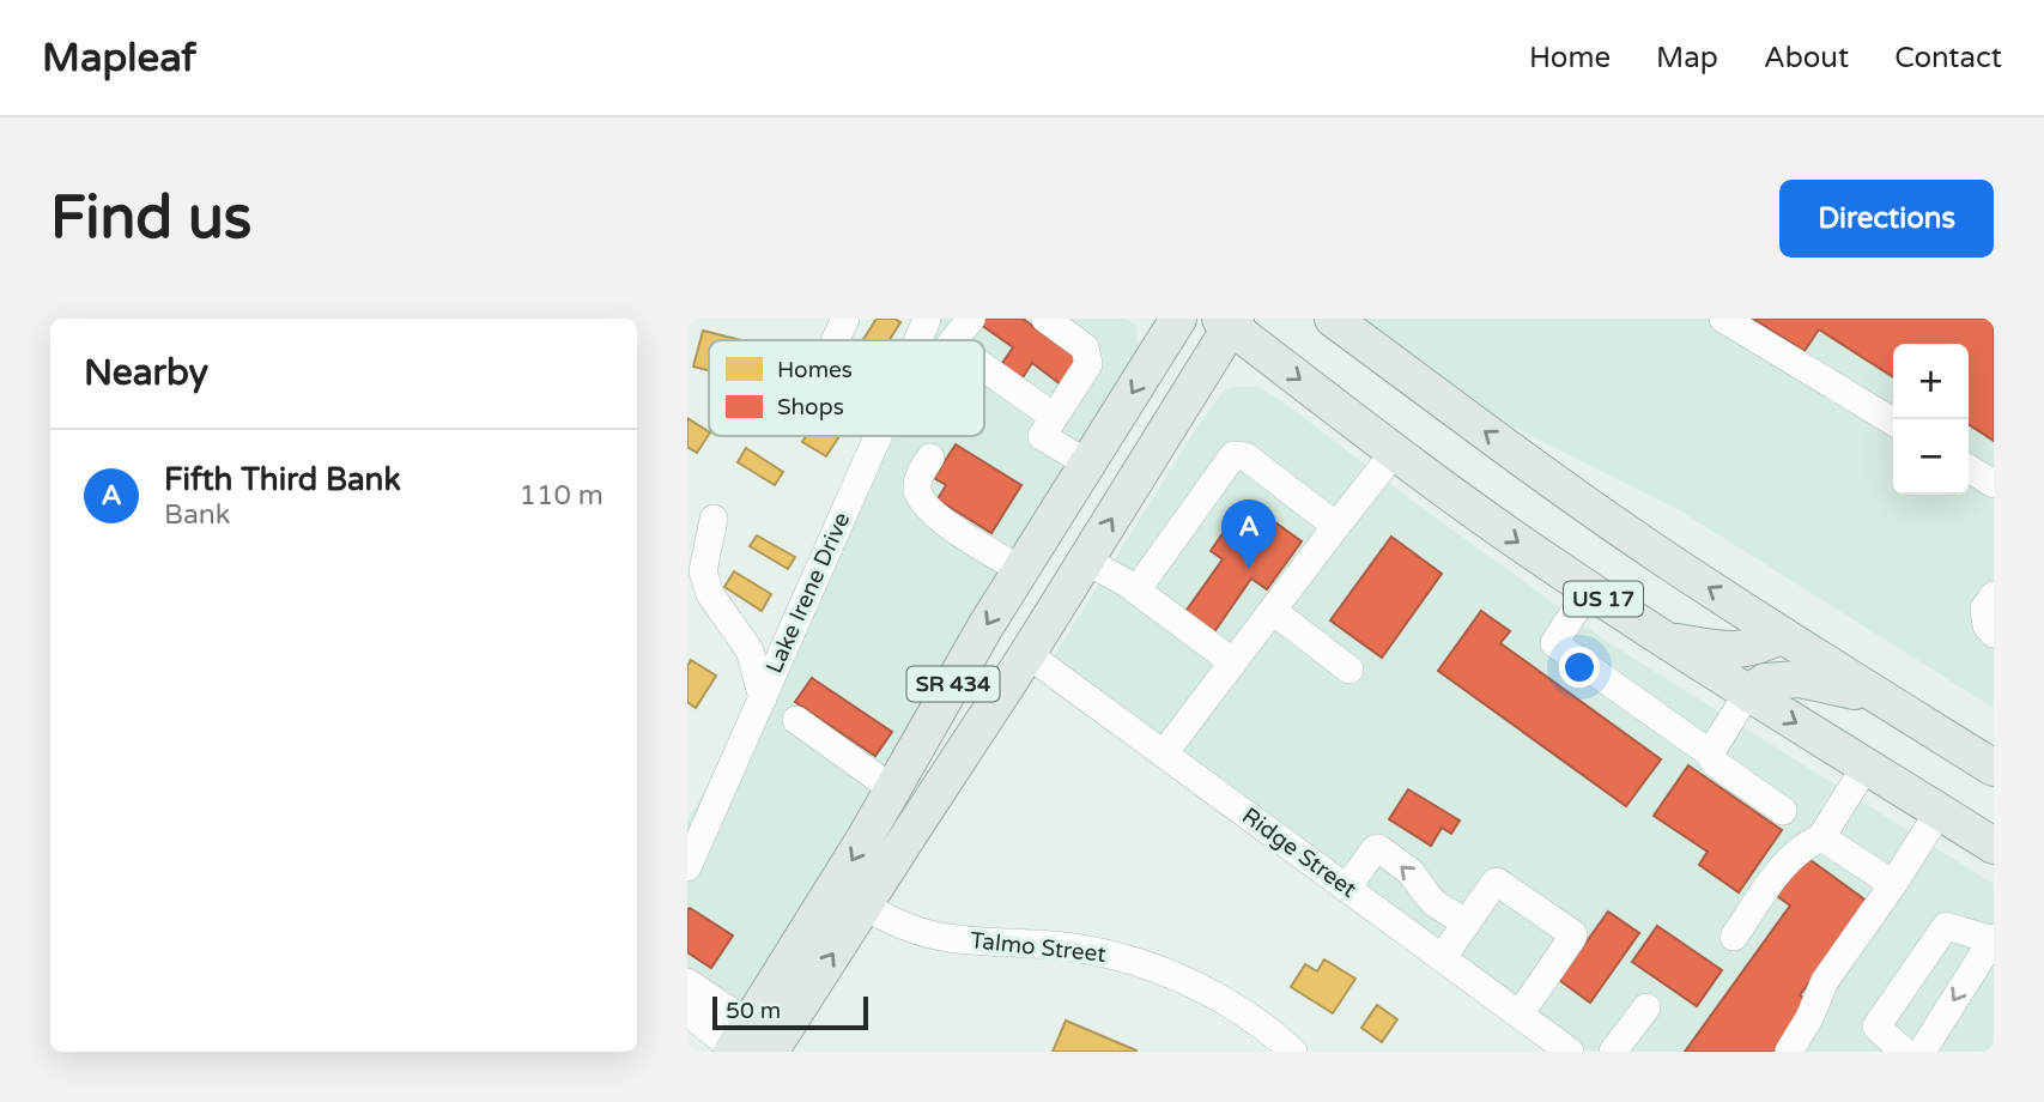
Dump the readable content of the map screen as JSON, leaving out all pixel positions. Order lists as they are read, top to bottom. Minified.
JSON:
{"streets":{"main road":["US 17","SR 434"],"street":["Lake Irene Drive","Ridge Street","Talmo Street"]},"crossings":[["US 17","SR 434"],["SR 434","Ridge Street"],["SR 434","Talmo Street"]],"legend":["Homes","Shops"],"scale_bar":"50 m","page":{"header":"Mapleaf","nav":["Home","Map","About","Contact"],"buttons":"Directions","title":"Find us","heading":"Nearby","map_buttons":["+","−"],"list":[{"mark":"A","name":"Fifth Third Bank","note":"Bank","value":"110 m"}],"pins":"A","scale":"50 m"}}
